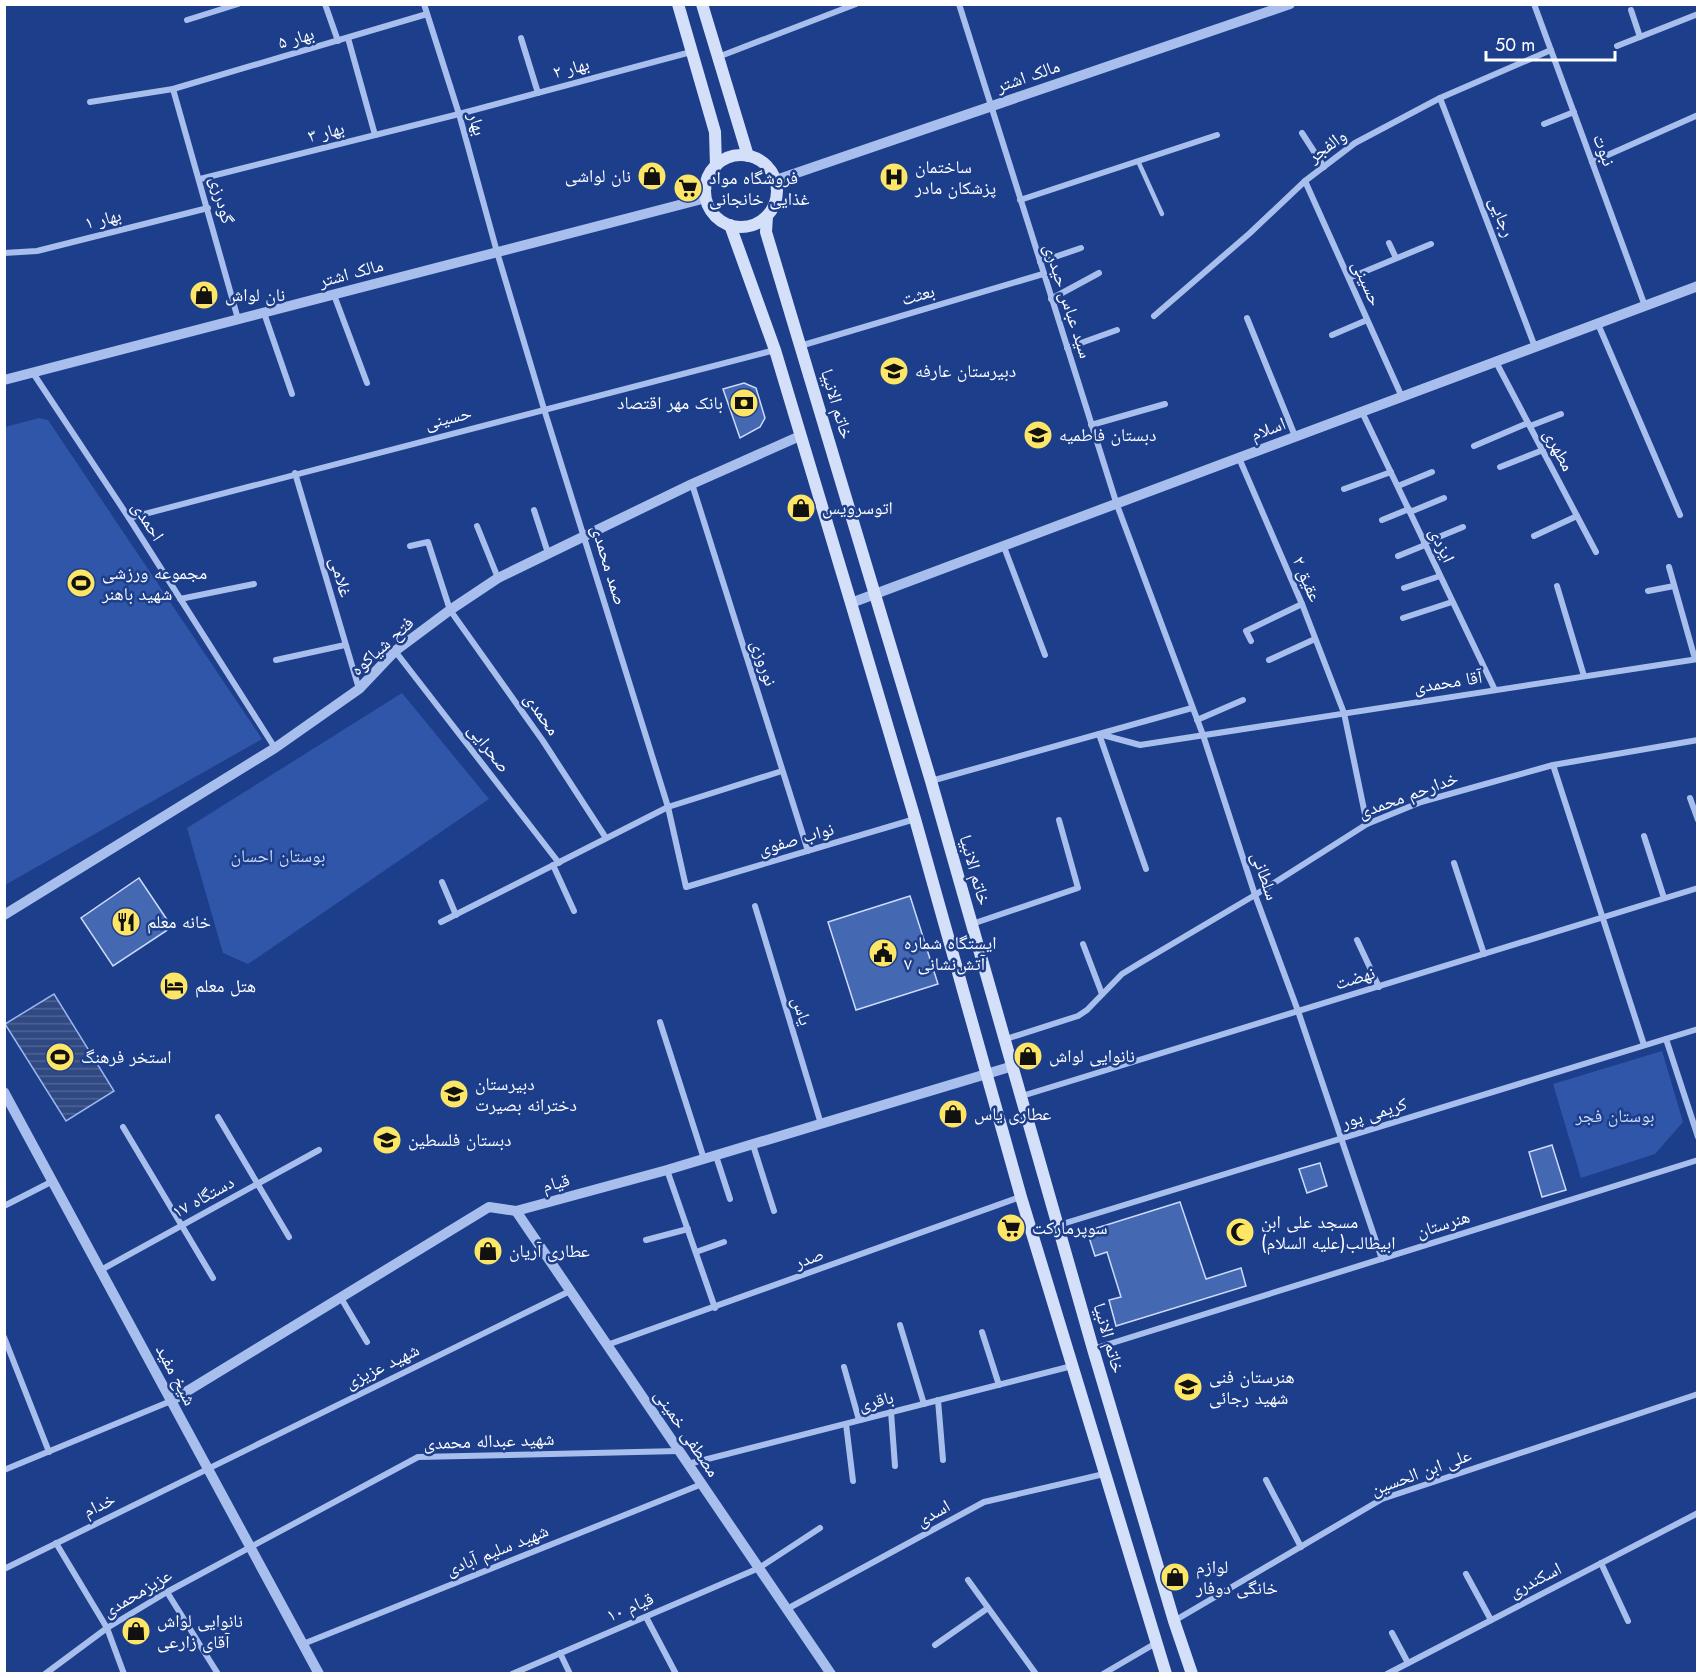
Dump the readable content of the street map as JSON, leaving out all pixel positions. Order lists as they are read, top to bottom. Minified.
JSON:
{"streets":{"main road":["خاتم الانبیا"],"street":["بهار ۵","بهار ۲","مالک اشتر","بهار","بهار ۳","والفجر","نبوت","گودرزی","رجایی","بهار ۱","حسینی","بعثت","سید عباس حیدری","اسلام","مطهری","احمدی","ایزدی","صمد محمدی","غلامی","عقیق ۲","فتح شیاکوه","نوروزی","آقا محمدی","محمدی","صحرایی","خدارحم محمدی","نواب صفوی","سلطانی","نهضت","یاس","کریمی پور","قیام","۱۷ دستگاه","هنرستان","صدر","شهید عزیزی","شیخ مفید","باقری","مصطفی خمینی","شهید عبداله محمدی","علی ابن الحسین","خدام","اسدی","شهید سلیم آبادی","اسکندری","عزیزمحمدی","قیام ۱۰"]},"crossings":[["بهار ۵","بهار"],["بهار ۵","گودرزی"],["بهار ۲","بهار"],["بهار ۲","بهار ۳"],["مالک اشتر","بهار"],["مالک اشتر","گودرزی"],["مالک اشتر","سید عباس حیدری"],["مالک اشتر","خاتم الانبیا"],["مالک اشتر","احمدی"],["مالک اشتر","صمد محمدی"],["بهار","بهار ۳"],["بهار","صمد محمدی"],["بهار ۳","گودرزی"],["والفجر","نبوت"],["والفجر","رجایی"],["والفجر","حسینی"],["نبوت","اسلام"],["گودرزی","بهار ۱"],["رجایی","اسلام"],["حسینی","اسلام"],["حسینی","احمدی"],["حسینی","صمد محمدی"],["حسینی","غلامی"],["بعثت","سید عباس حیدری"],["بعثت","خاتم الانبیا"],["سید عباس حیدری","اسلام"],["سید عباس حیدری","سلطانی"],["خاتم الانبیا","اسلام"],["خاتم الانبیا","خدارحم محمدی"],["خاتم الانبیا","نهضت"],["خاتم الانبیا","کریمی پور"],["خاتم الانبیا","قیام"],["خاتم الانبیا","هنرستان"],["خاتم الانبیا","علی ابن الحسین"],["اسلام","مطهری"],["اسلام","ایزدی"],["اسلام","عقیق ۲"],["اسلام","سلطانی"],["احمدی","فتح شیاکوه"],["ایزدی","آقا محمدی"],["صمد محمدی","فتح شیاکوه"],["صمد محمدی","نواب صفوی"],["غلامی","فتح شیاکوه"],["عقیق ۲","آقا محمدی"],["عقیق ۲","خدارحم محمدی"],["فتح شیاکوه","نوروزی"],["فتح شیاکوه","محمدی"],["فتح شیاکوه","صحرایی"],["نوروزی","نواب صفوی"],["آقا محمدی","سلطانی"],["خدارحم محمدی","سلطانی"],["سلطانی","نهضت"],["سلطانی","کریمی پور"],["سلطانی","هنرستان"],["یاس","قیام"],["قیام","شیخ مفید"],["قیام","مصطفی خمینی"],["۱۷ دستگاه","شیخ مفید"],["صدر","مصطفی خمینی"],["شهید عزیزی","شیخ مفید"],["شهید عزیزی","مصطفی خمینی"],["شهید عزیزی","خدام"],["شیخ مفید","شهید عبداله محمدی"],["شیخ مفید","خدام"],["شیخ مفید","شهید سلیم آبادی"],["شیخ مفید","عزیزمحمدی"],["باقری","مصطفی خمینی"],["مصطفی خمینی","شهید عبداله محمدی"],["مصطفی خمینی","اسدی"],["مصطفی خمینی","شهید سلیم آبادی"],["مصطفی خمینی","قیام ۱۰"],["شهید عبداله محمدی","عزیزمحمدی"]],"parks":["بوستان احسان","بوستان فجر"],"places":{"shop":["نان لواشی","نان لواش","اتوسرویس","نانوایی لواش","عطاری یاس","عطاری آریان","لوازم خانگی دوفار","نانوایی لواش آقای زارعی"],"hospital":["ساختمان پزشکان مادر"],"supermarket":["فروشگاه مواد غذایی خانجانی","سوپرمارکت"],"school or university":["دبیرستان عارفه","دبستان فاطمیه","دبیرستان دخترانه بصیرت","دبستان فلسطین","هنرستان فنی شهید رجائی"],"bank":["بانک مهر اقتصاد"],"sports":["مجموعه ورزشی شهید باهنر","استخر فرهنگ"],"restaurant":["خانه معلم"],"public building":["ایستگاه شماره ۷ آتش‌نشانی"],"hotel":["هتل معلم"],"mosque":["مسجد علی ابن ابیطالب(علیه السلام)"]},"scale_bar":"50 m"}
